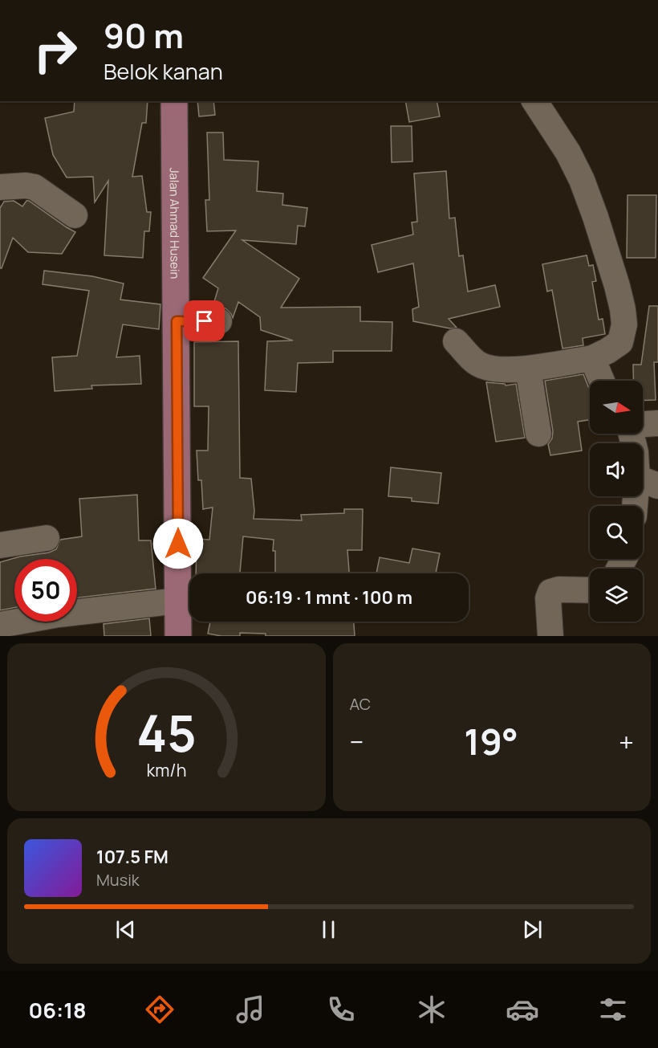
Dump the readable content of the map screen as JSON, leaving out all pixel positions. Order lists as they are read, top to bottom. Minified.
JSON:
{"streets":{"main road":["Jalan Ahmad Husein"]},"north":"right","page":{"turn":["90 m","Belok kanan"],"limit":"50","trip":"06:19 · 1 mnt · 100 m","tile":"AC","heat":["−","19°","+"],"song":["107.5 FM","Musik"],"tabs":"06:18","gauge":["45","km/h"]}}
